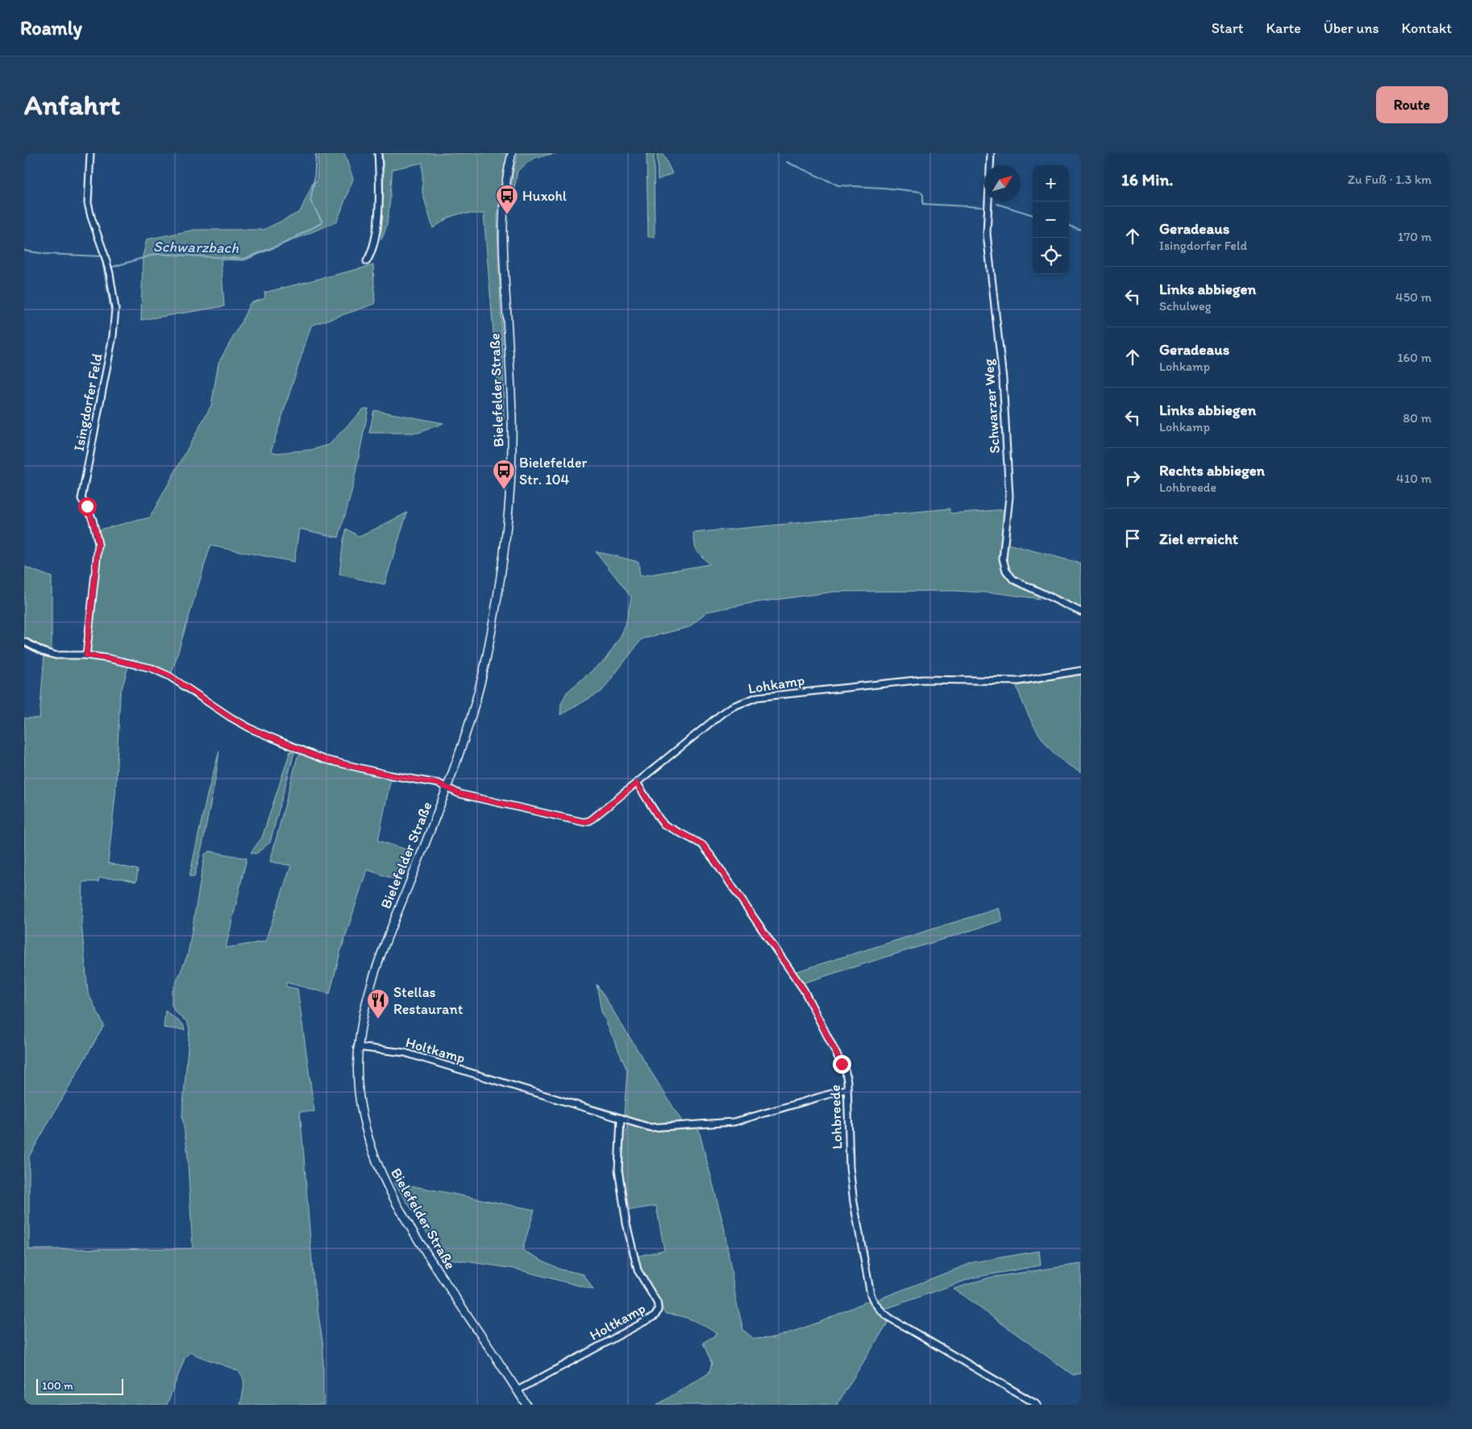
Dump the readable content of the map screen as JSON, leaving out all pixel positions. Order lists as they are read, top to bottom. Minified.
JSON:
{"streets":{"main road":["Bielefelder Straße"],"street":["Isingdorfer Feld","Schwarzer Weg","Lohkamp","Holtkamp","Lohbreede"]},"crossings":[["Bielefelder Straße","Lohkamp"],["Bielefelder Straße","Holtkamp"],["Isingdorfer Feld","Lohkamp"],["Lohkamp","Lohbreede"],["Holtkamp","Lohbreede"]],"water":["Schwarzbach"],"places":{"bus stop":["Huxohl","Bielefelder Str. 104"],"restaurant":["Stellas Restaurant"]},"scale_bar":"100 m","north":"top right","page":{"header":"Roamly","nav":["Start","Karte","Über uns","Kontakt"],"buttons":"Route","title":"Anfahrt","heading":["16 Min.","Zu Fuß · 1.3 km"],"map_buttons":["+","−"],"list":[["Geradeaus","Isingdorfer Feld","170 m"],["Links abbiegen","Schulweg","450 m"],["Geradeaus","Lohkamp","160 m"],["Links abbiegen","Lohkamp","80 m"],["Rechts abbiegen","Lohbreede","410 m"],"Ziel erreicht"],"scale":"100 m"}}
